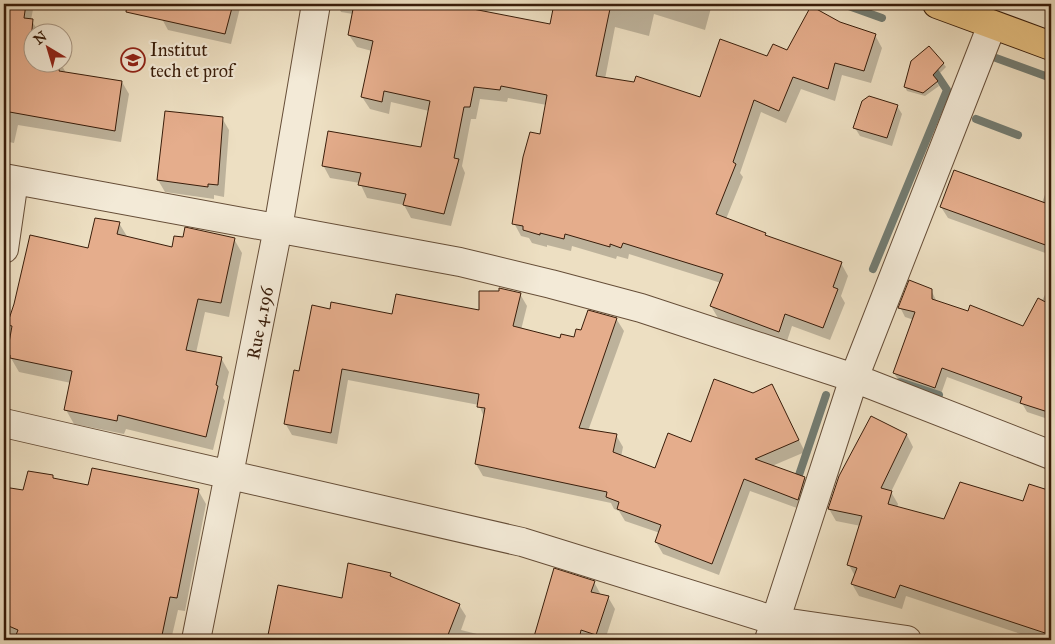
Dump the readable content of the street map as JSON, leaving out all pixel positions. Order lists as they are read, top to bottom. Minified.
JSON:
{"streets":{"street":["Rue 4.196"]},"places":{"school or university":["Institut tech et prof"]},"north":"top left"}
